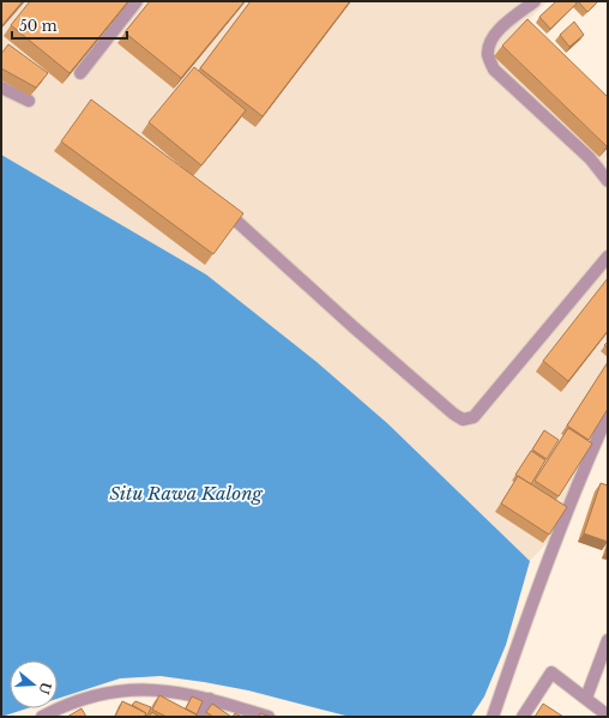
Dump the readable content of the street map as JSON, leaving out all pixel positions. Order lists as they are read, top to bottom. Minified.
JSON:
{"water":["Situ Rawa Kalong"],"scale_bar":"50 m","north":"right"}
